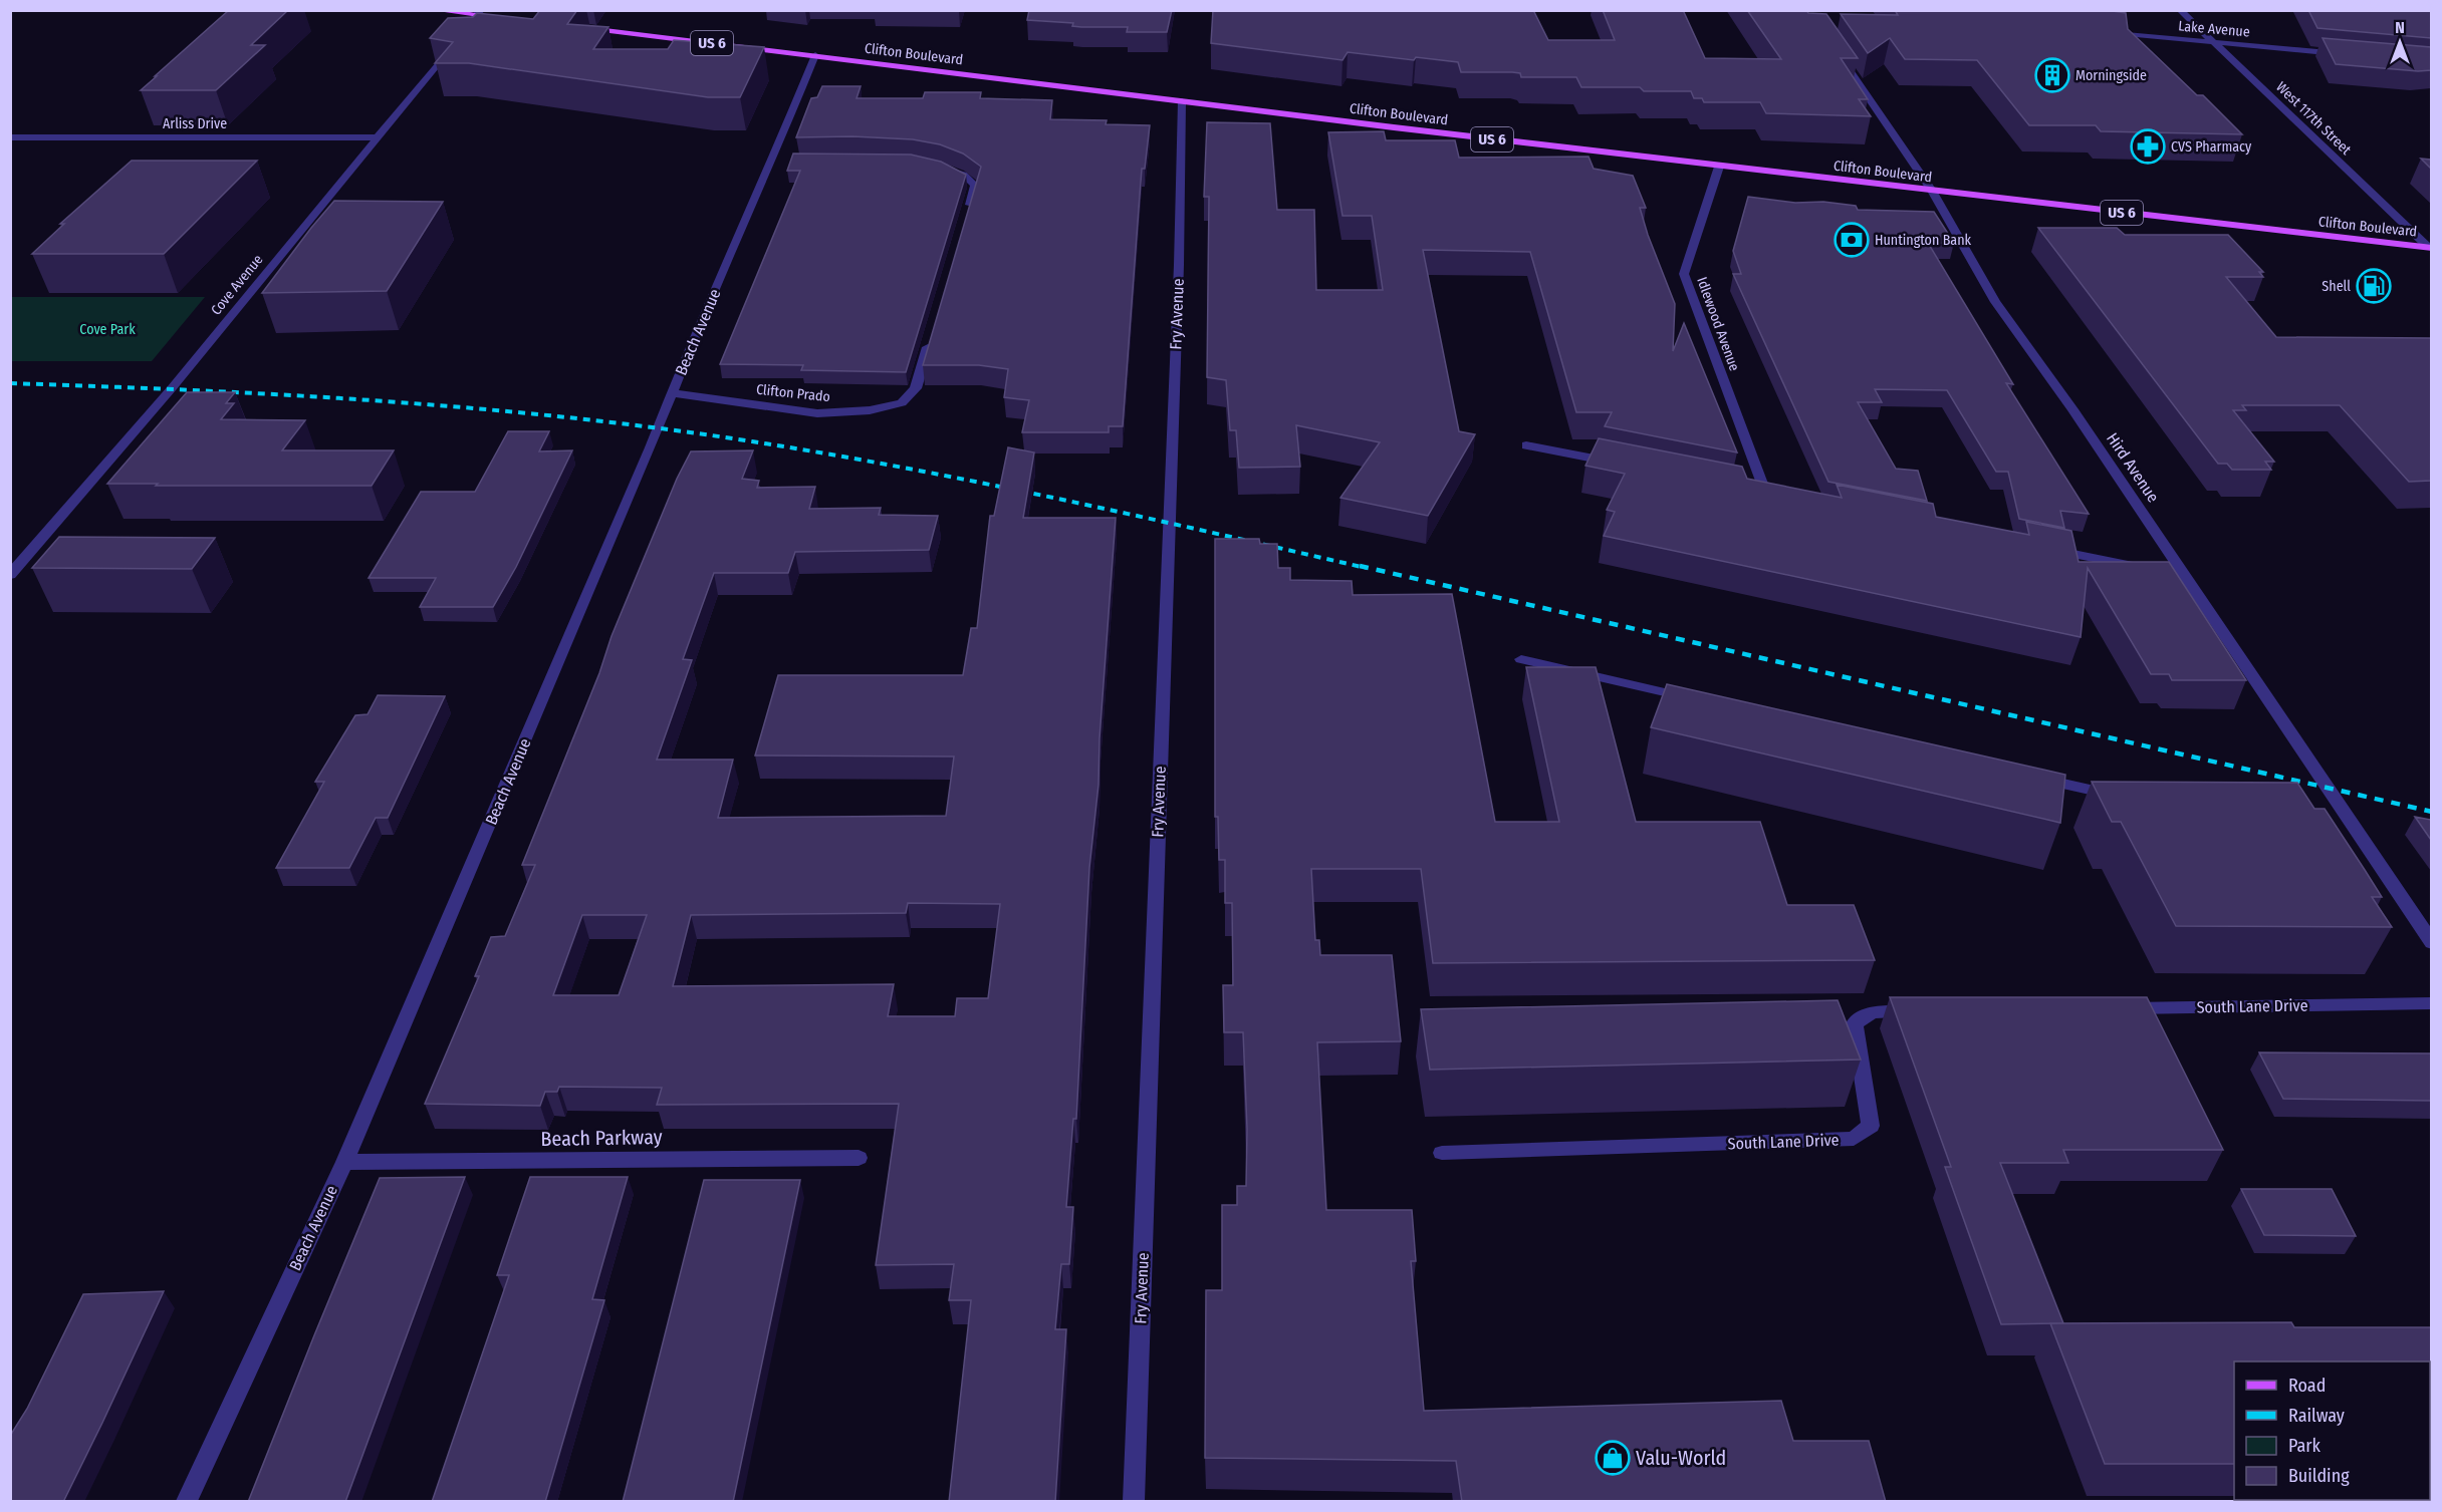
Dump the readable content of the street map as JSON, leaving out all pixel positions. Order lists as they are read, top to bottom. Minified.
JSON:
{"streets":{"main road":["US 6","Clifton Boulevard"],"street":["Lake Avenue","West 117th Street","Arliss Drive","Cove Avenue","Fry Avenue","Idlewood Avenue","Beach Avenue","Clifton Prado","Hird Avenue","South Lane Drive","Beach Parkway"]},"crossings":[["Lake Avenue","West 117th Street"],["Clifton Boulevard","West 117th Street"],["Clifton Boulevard","Fry Avenue"],["Clifton Boulevard","Idlewood Avenue"],["Clifton Boulevard","Beach Avenue"],["Clifton Boulevard","Hird Avenue"],["Arliss Drive","Cove Avenue"],["Beach Avenue","Clifton Prado"],["Beach Avenue","Beach Parkway"]],"parks":["Cove Park"],"places":{"building":["Morningside"],"pharmacy":["CVS Pharmacy"],"bank":["Huntington Bank"],"fuel station":["Shell"],"shop":["Valu-World"]},"legend":["Road","Railway","Park","Building"],"north":"top"}
